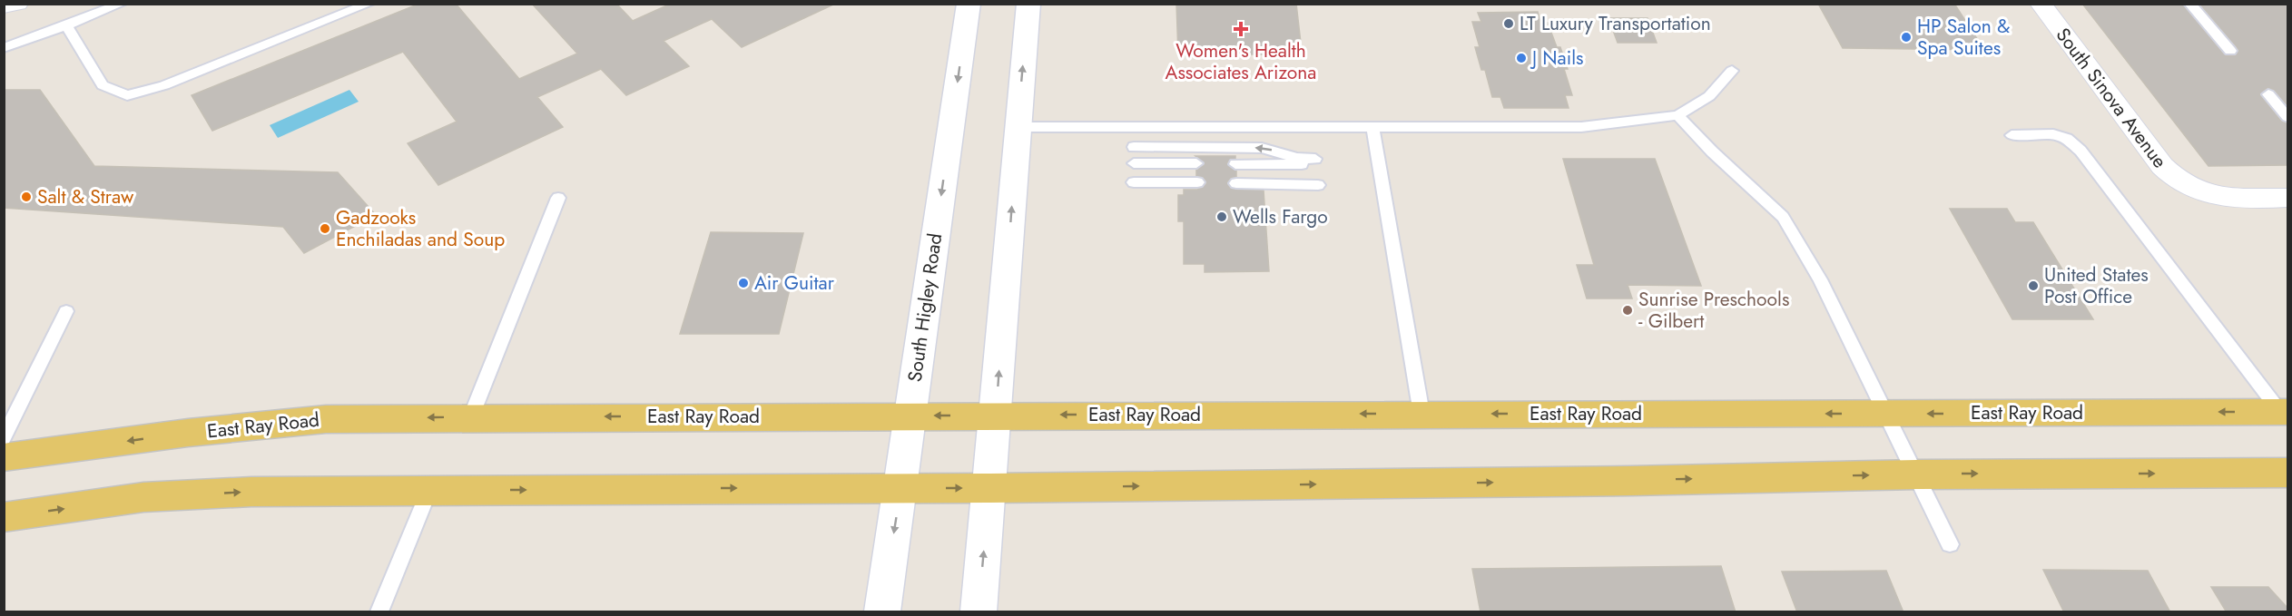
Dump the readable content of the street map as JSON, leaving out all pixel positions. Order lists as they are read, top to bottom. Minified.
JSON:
{"streets":{"main road":["South Higley Road","East Ray Road"],"street":["South Sinova Avenue"]},"crossings":[["South Higley Road","East Ray Road"]],"places":{"other":["LT Luxury Transportation","HP Salon & Spa Suites","J Nails","Salt & Straw","Wells Fargo","Gadzooks Enchiladas and Soup","Air Guitar","United States Post Office","Sunrise Preschools - Gilbert"],"health":["Women's Health Associates Arizona"]}}
